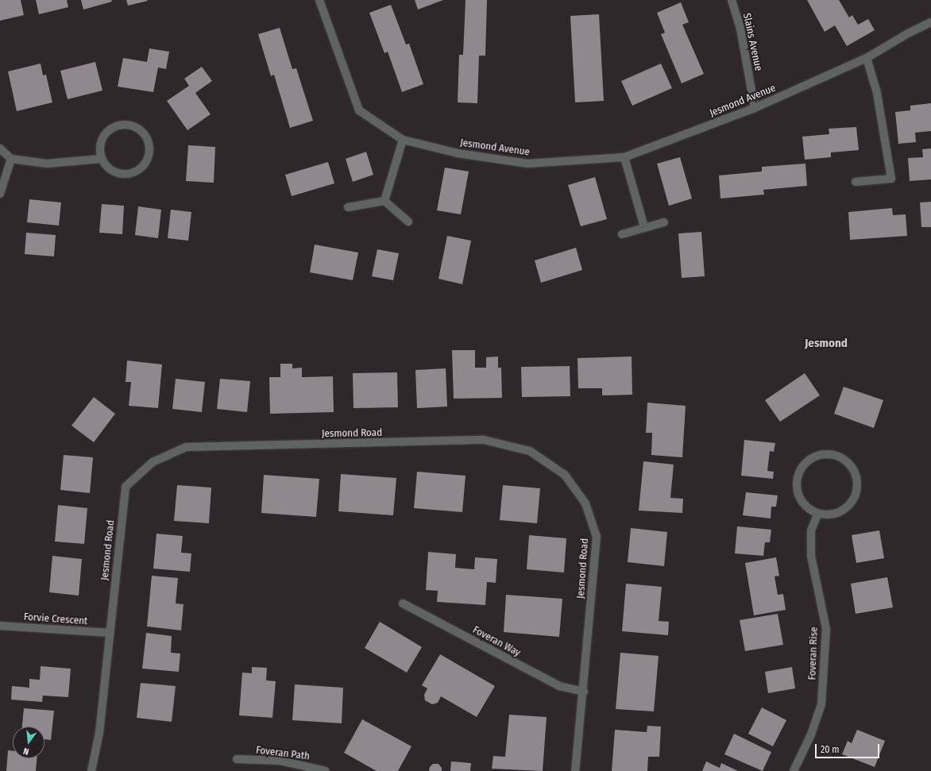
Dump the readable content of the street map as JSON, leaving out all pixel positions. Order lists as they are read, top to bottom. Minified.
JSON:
{"streets":{"street":["Slains Avenue","Jesmond Avenue","Jesmond Road","Forvie Crescent","Foveran Way","Foveran Rise","Foveran Path"]},"crossings":[["Slains Avenue","Jesmond Avenue"],["Jesmond Road","Forvie Crescent"],["Jesmond Road","Foveran Way"]],"districts":["Jesmond"],"scale_bar":"20 m","north":"bottom"}
